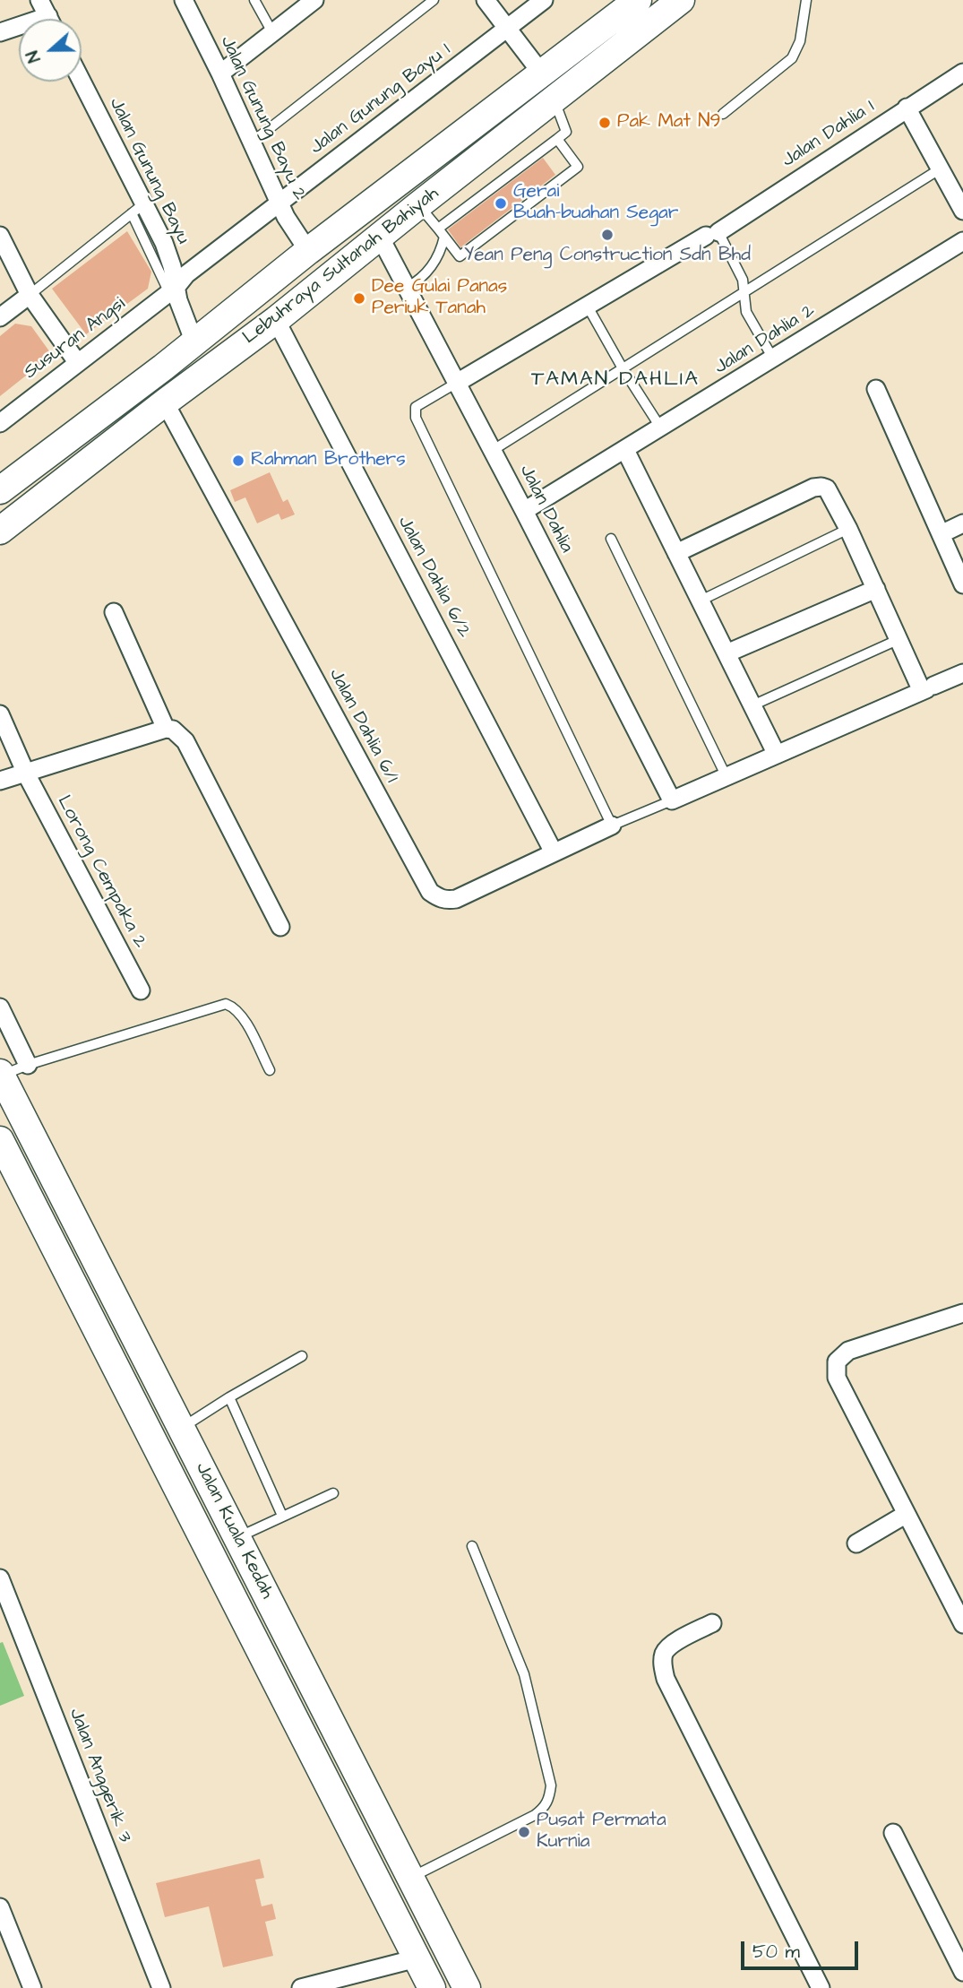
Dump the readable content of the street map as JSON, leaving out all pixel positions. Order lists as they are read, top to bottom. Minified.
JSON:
{"streets":{"main road":["Lebuhraya Sultanah Bahiyah","Jalan Kuala Kedah"],"street":["Jalan Gunung Bayu 1","Jalan Gunung Bayu 2","Jalan Dahlia 1","Jalan Gunung Bayu","Susuran Angsi","Jalan Dahlia 2","Jalan Dahlia","Jalan Dahlia 6/2","Jalan Dahlia 6/1","Lorong Cempaka 2","Jalan Anggerik 3"]},"crossings":[["Jalan Gunung Bayu 1","Jalan Gunung Bayu 2"],["Jalan Gunung Bayu 1","Jalan Gunung Bayu"],["Jalan Gunung Bayu 1","Susuran Angsi"],["Jalan Gunung Bayu 2","Lebuhraya Sultanah Bahiyah"],["Jalan Dahlia 1","Jalan Dahlia"],["Jalan Gunung Bayu","Lebuhraya Sultanah Bahiyah"],["Jalan Gunung Bayu","Susuran Angsi"],["Lebuhraya Sultanah Bahiyah","Jalan Dahlia"],["Lebuhraya Sultanah Bahiyah","Jalan Dahlia 6/2"],["Lebuhraya Sultanah Bahiyah","Jalan Dahlia 6/1"],["Jalan Dahlia 2","Jalan Dahlia"],["Jalan Dahlia 6/2","Jalan Dahlia 6/1"]],"districts":["TAMAN DAHLIA"],"places":["Pak Mat N9","Gerai Buah-buahan Segar","Yean Peng Construction Sdn Bhd","Dee Gulai Panas Periuk Tanah","Rahman Brothers","Pusat Permata Kurnia"],"scale_bar":"50 m","north":"left"}
